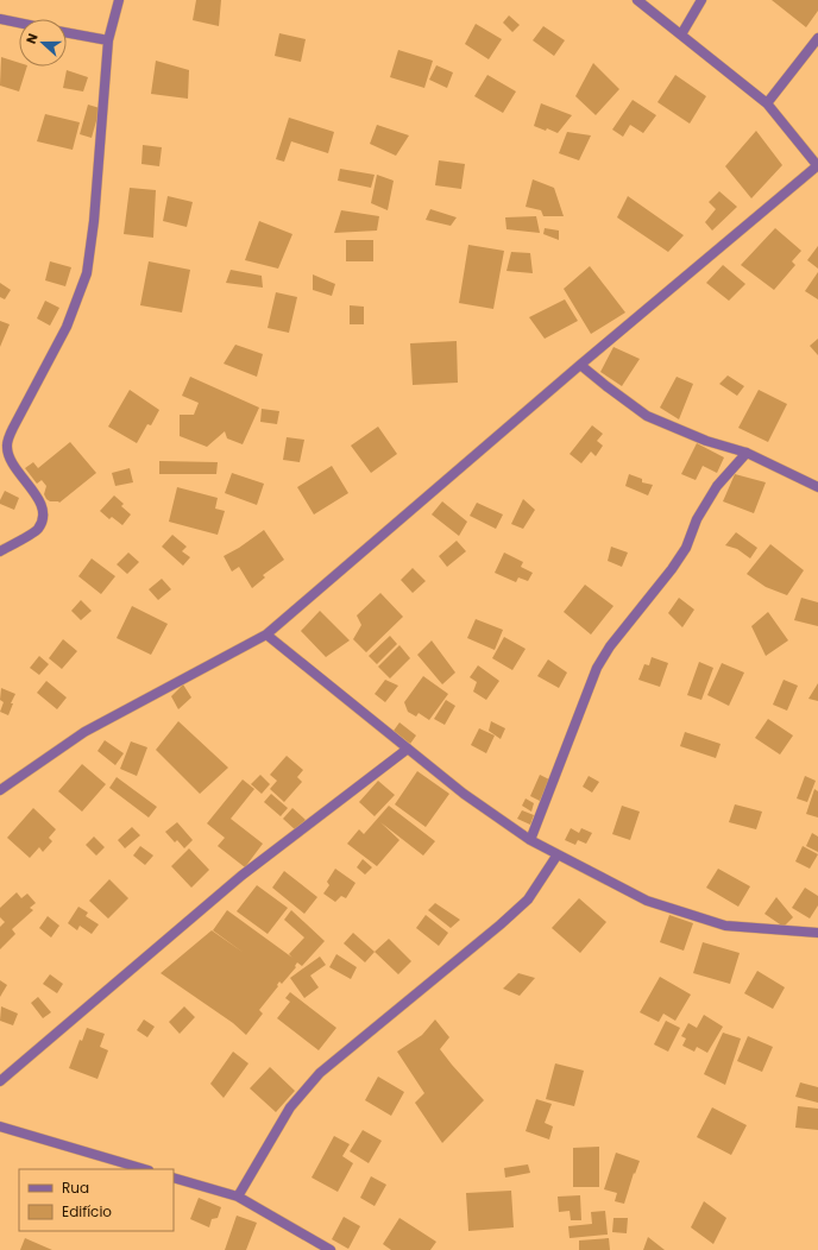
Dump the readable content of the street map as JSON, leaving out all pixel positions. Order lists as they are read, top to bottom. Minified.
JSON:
{"legend":["Rua","Edifício"],"north":"left"}
